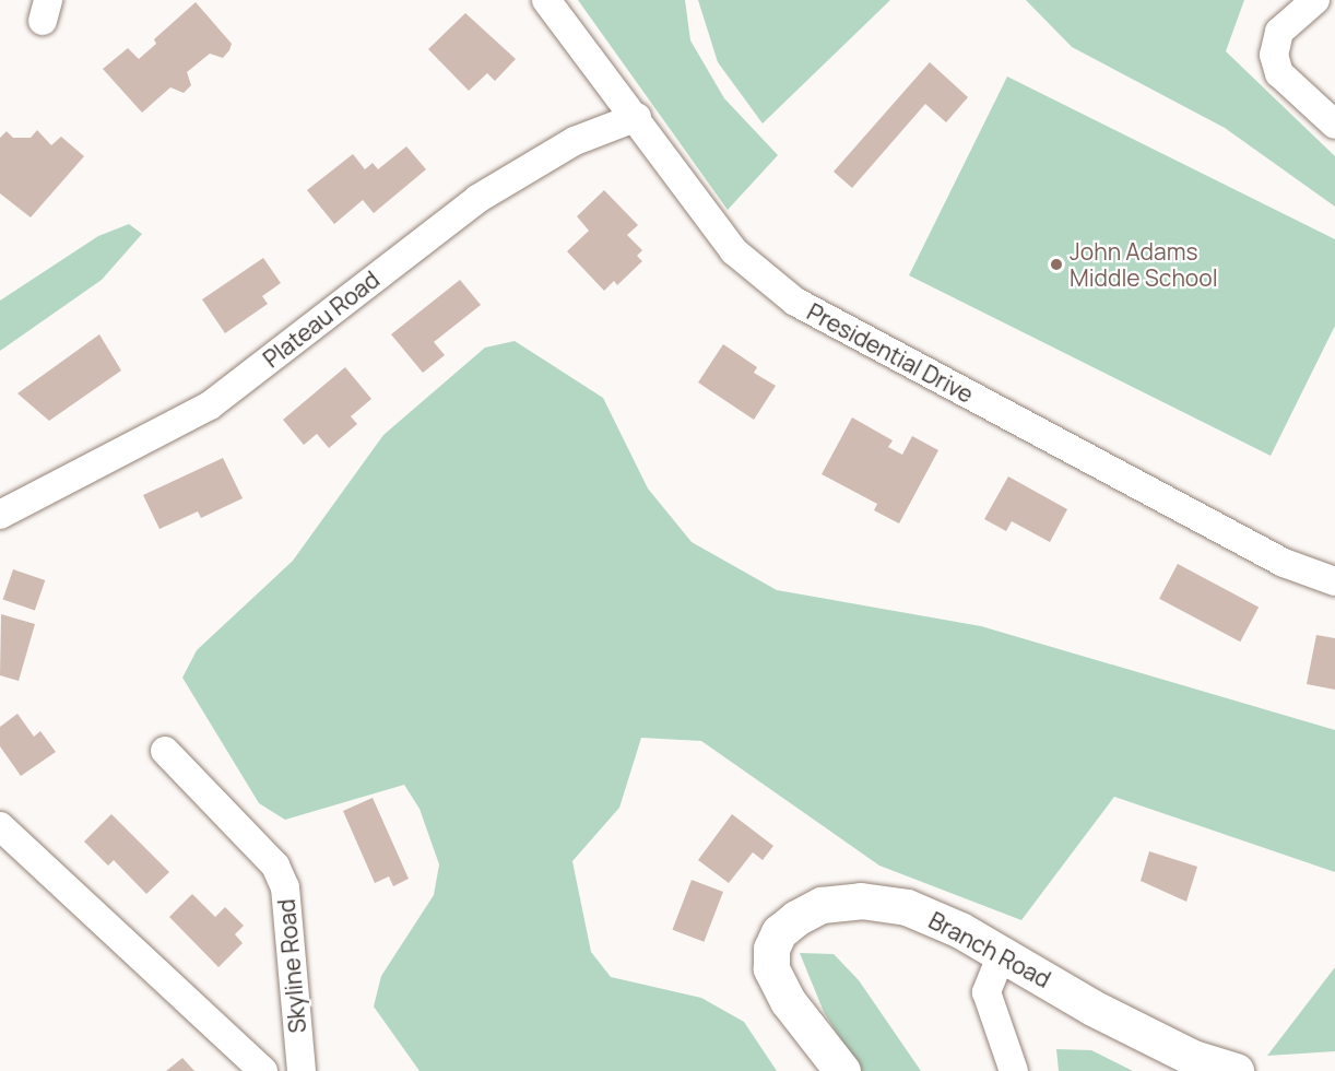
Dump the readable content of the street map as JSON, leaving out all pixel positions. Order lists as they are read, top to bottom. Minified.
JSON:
{"streets":{"street":["Plateau Road","Presidential Drive","Branch Road","Skyline Road"]},"crossings":[["Plateau Road","Presidential Drive"]],"places":["John Adams Middle School"]}
